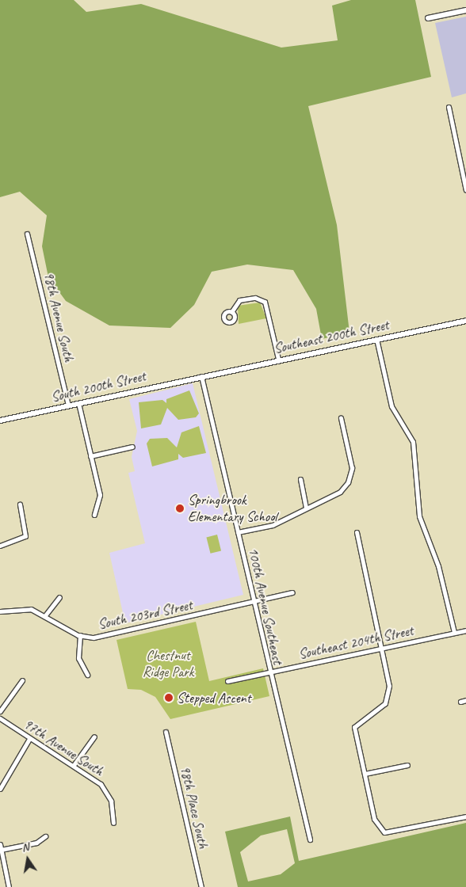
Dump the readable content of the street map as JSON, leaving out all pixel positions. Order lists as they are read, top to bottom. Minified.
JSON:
{"streets":{"street":["98th Avenue South","Southeast 200th Street","South 200th Street","100th Avenue Southeast","South 203rd Street","Southeast 204th Street","97th Avenue South","98th Place South"]},"crossings":[["98th Avenue South","South 200th Street"],["Southeast 200th Street","South 200th Street"],["Southeast 200th Street","100th Avenue Southeast"],["South 200th Street","100th Avenue Southeast"],["100th Avenue Southeast","South 203rd Street"],["100th Avenue Southeast","Southeast 204th Street"]],"parks":["Chestnut Ridge Park"],"places":["Springbrook Elementary School","Stepped Ascent"],"north":"top"}
